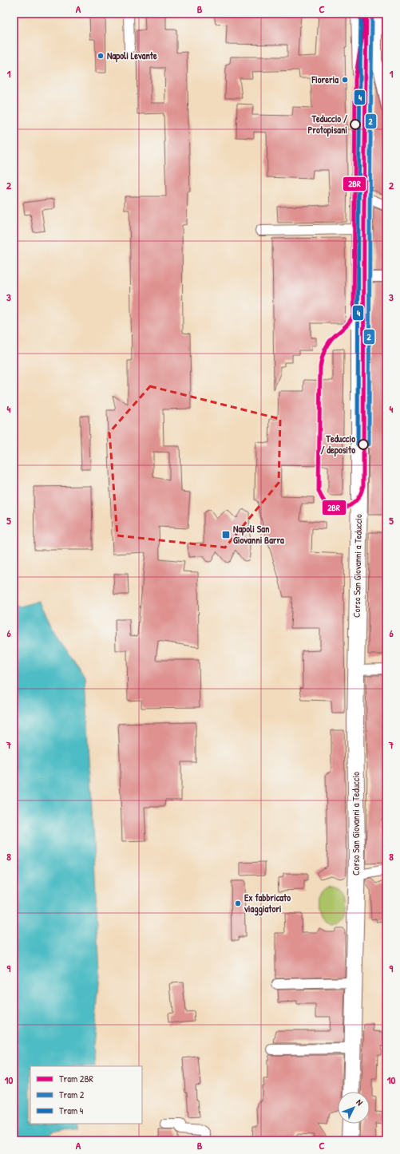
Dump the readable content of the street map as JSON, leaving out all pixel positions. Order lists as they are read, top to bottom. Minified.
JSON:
{"streets":{"main road":["Corso San Giovanni a Teduccio"]},"places":{"other":["Napoli Levante","Fioreria","Teduccio / Protopisani","Teduccio / deposito","Ex fabbricato viaggiatori"],"transit":["Napoli San Giovanni Barra"]},"lines":["tram line 2BR","tram line 2","tram line 4"],"legend":["Tram 2BR","Tram 2","Tram 4"],"north":"top right","grid":{"columns":["A","B","C"],"rows":["1","2","3","4","5","6","7","8","9","10"]}}
